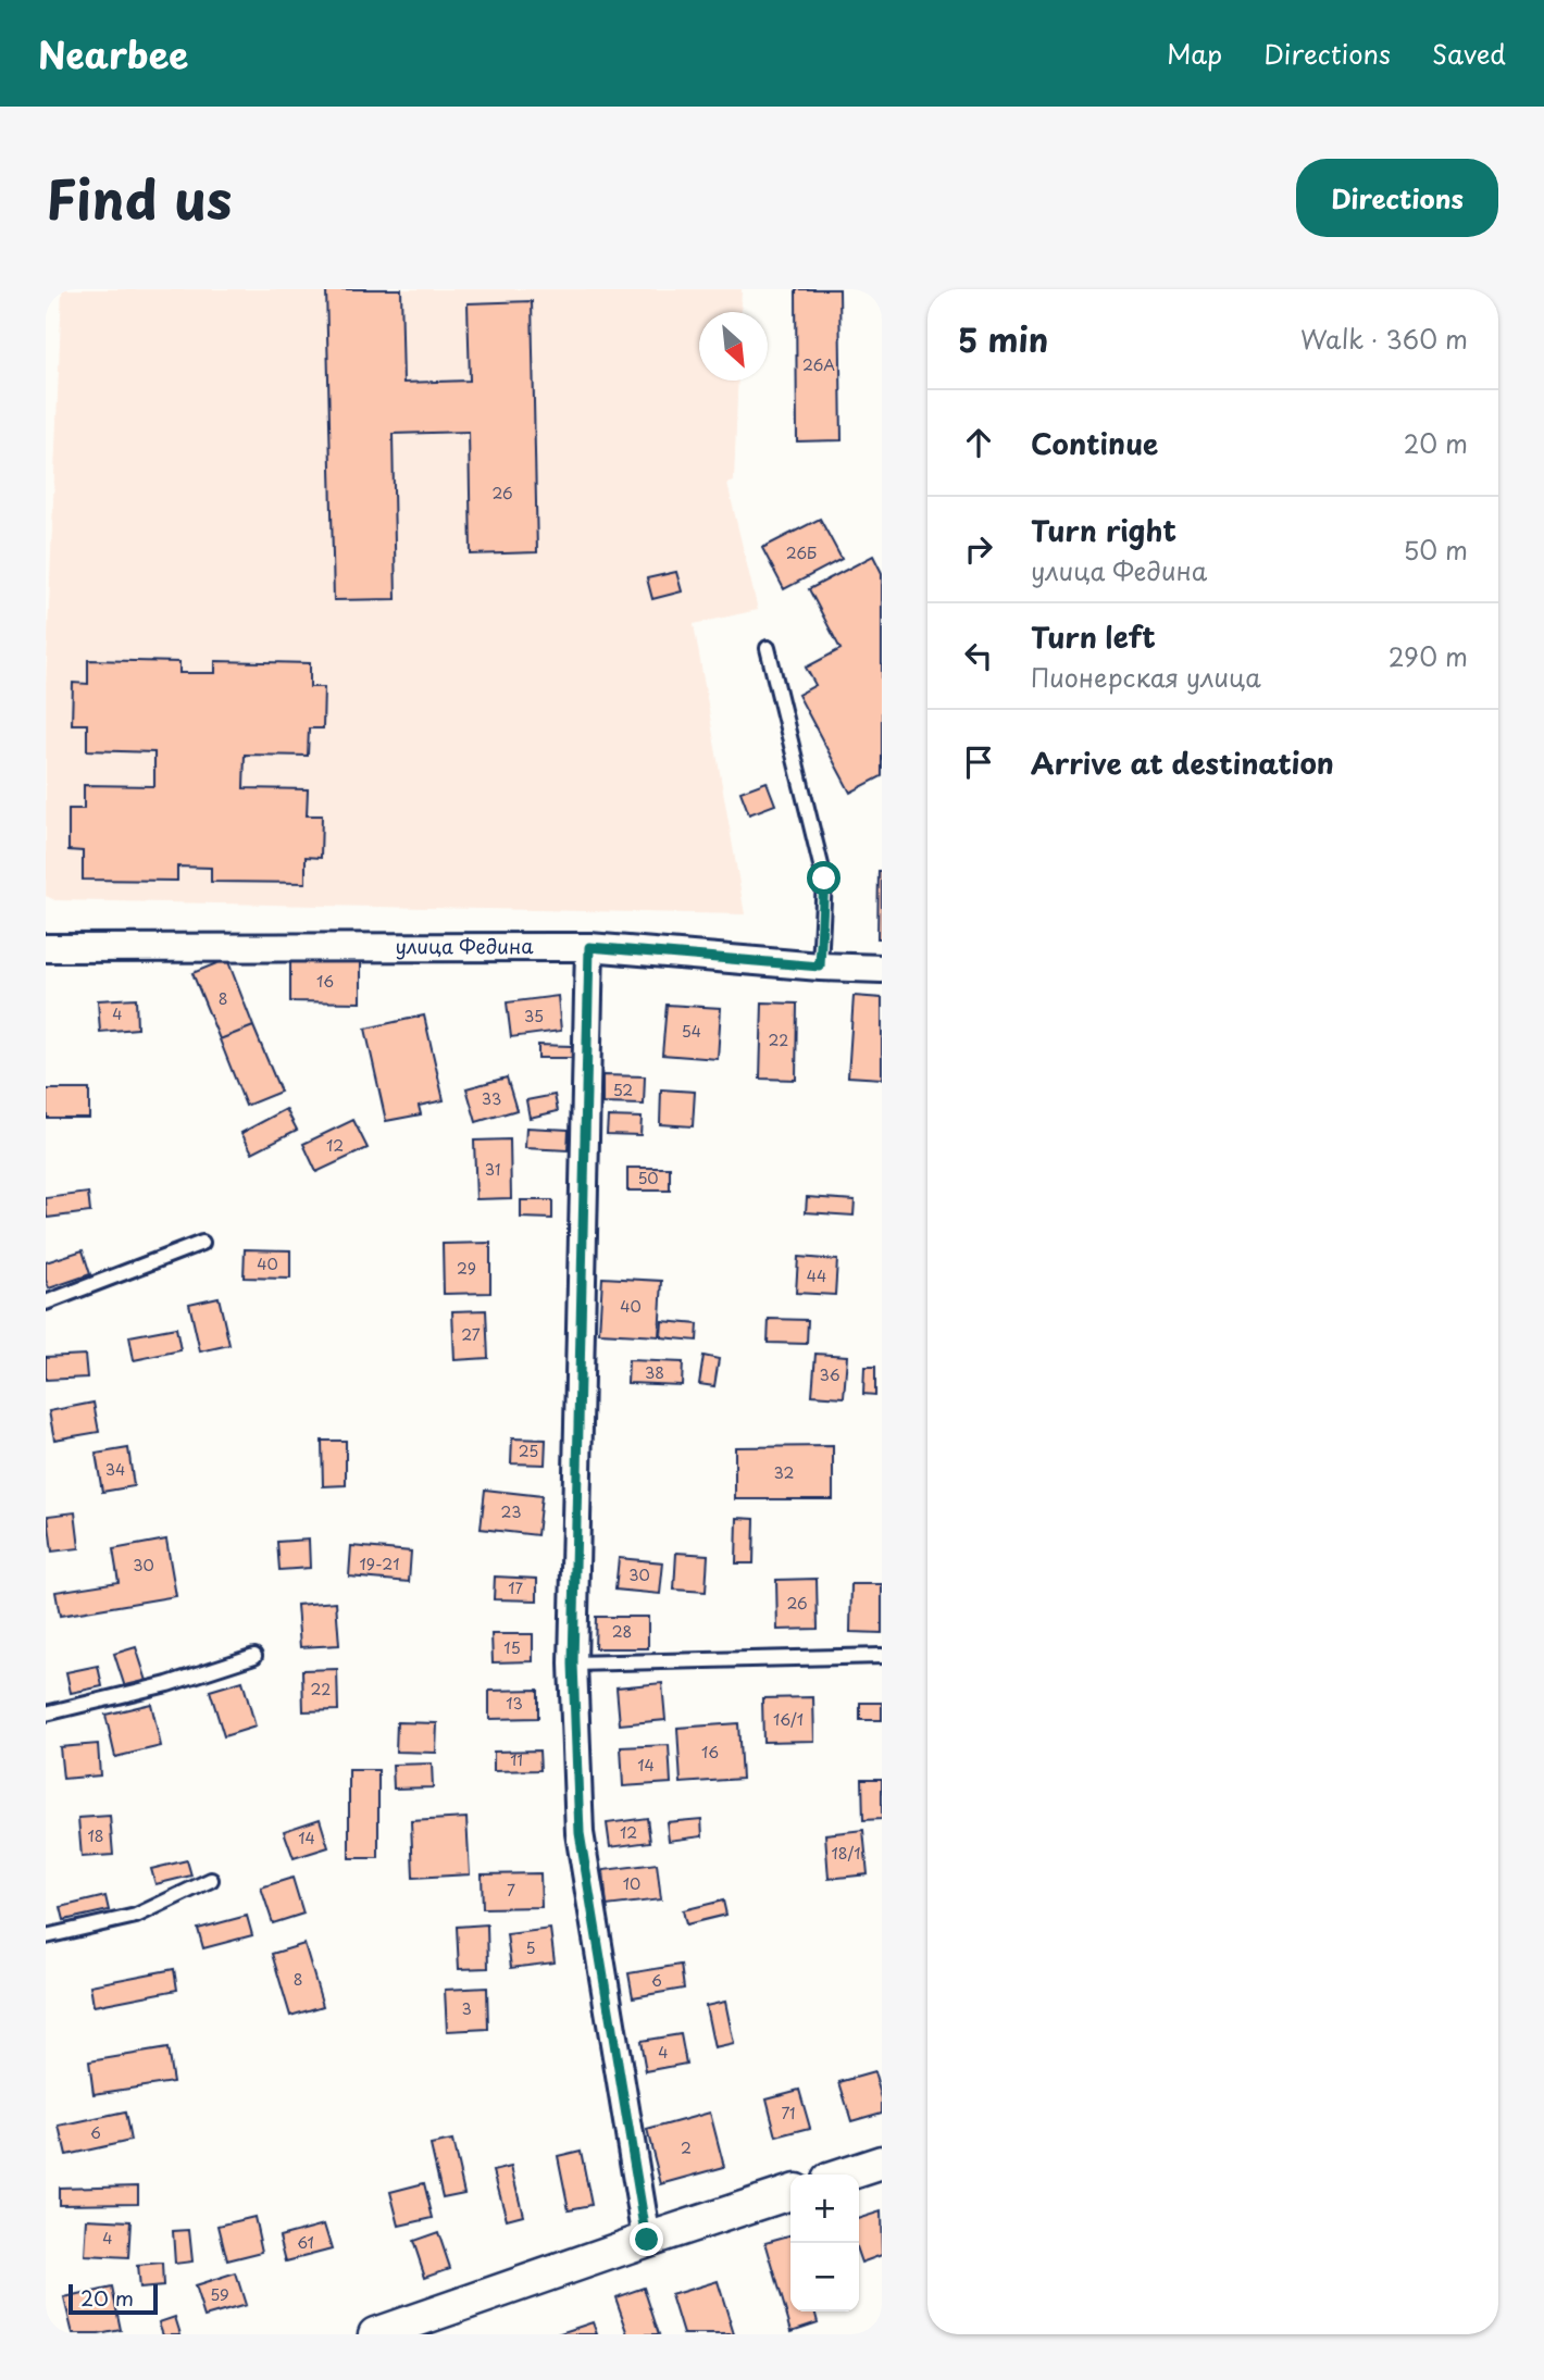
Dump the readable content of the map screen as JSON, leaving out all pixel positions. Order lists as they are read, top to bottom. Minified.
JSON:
{"streets":{"street":["улица Федина"]},"house_numbers":["26А","26","26Б","16","8","4","35","54","22","52","33","12","31","50","40","29","44","40","27","38","36","25","34","32","23","19-21","30","30","17","26","28","15","22","13","16/1","16","11","14","12","18","14","18/1","10","7","5","8","6","3","4","71","6","2","4","61","59"],"scale_bar":"20 m","north":"bottom right","page":{"header":"Nearbee","nav":["Map","Directions","Saved"],"title":"Find us","buttons":"Directions","heading":["5 min","Walk · 360 m"],"list":[["Continue","20 m"],["Turn right","улица Федина","50 m"],["Turn left","Пионерская улица","290 m"],"Arrive at destination"],"map_buttons":["+","−"],"scale":"20 m"}}
